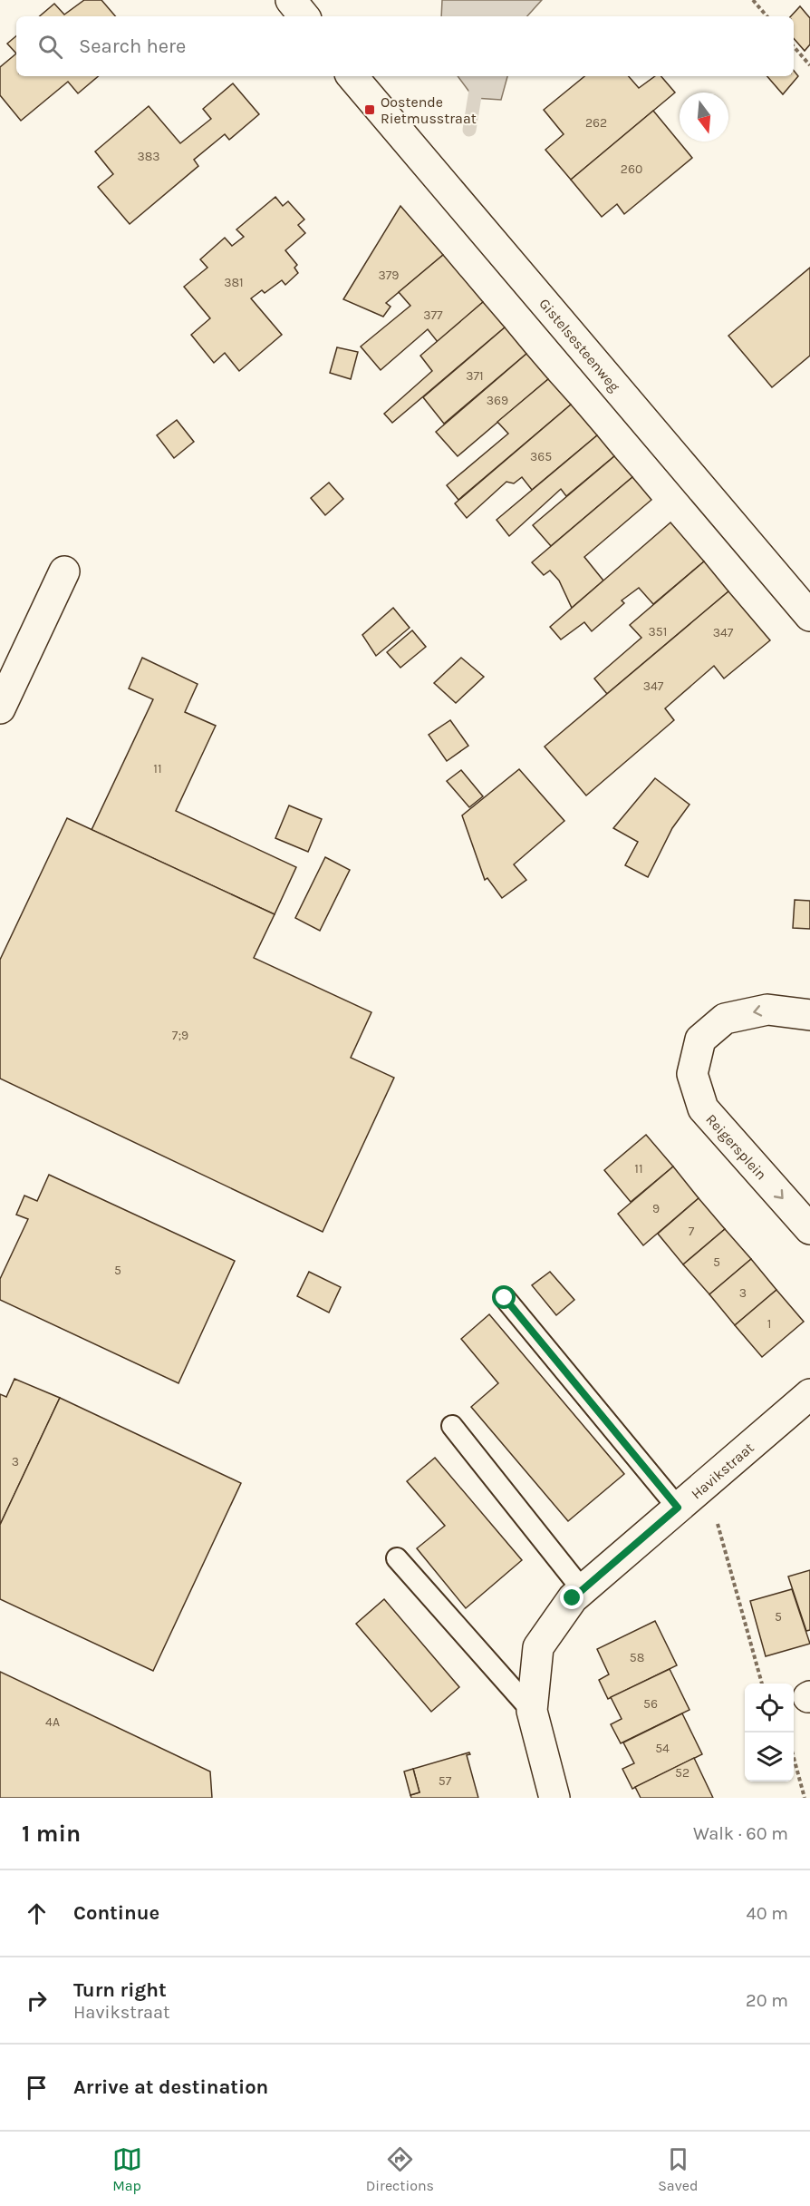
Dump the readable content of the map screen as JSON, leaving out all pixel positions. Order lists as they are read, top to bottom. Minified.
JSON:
{"streets":{"street":["Gistelsesteenweg","Reigersplein","Havikstraat"]},"places":{"transit":["Oostende Rietmusstraat"]},"house_numbers":["262","383","260","379","381","377","371","369","365","351","347","347","11","7;9","11","9","7","5","5","3","1","3","5","58","56","4A","54","52","57"],"north":"bottom","page":{"search":"Search here","heading":["1 min","Walk · 60 m"],"list":[["Continue","40 m"],["Turn right","Havikstraat","20 m"],"Arrive at destination"],"nav":["Map","Directions","Saved"]}}
